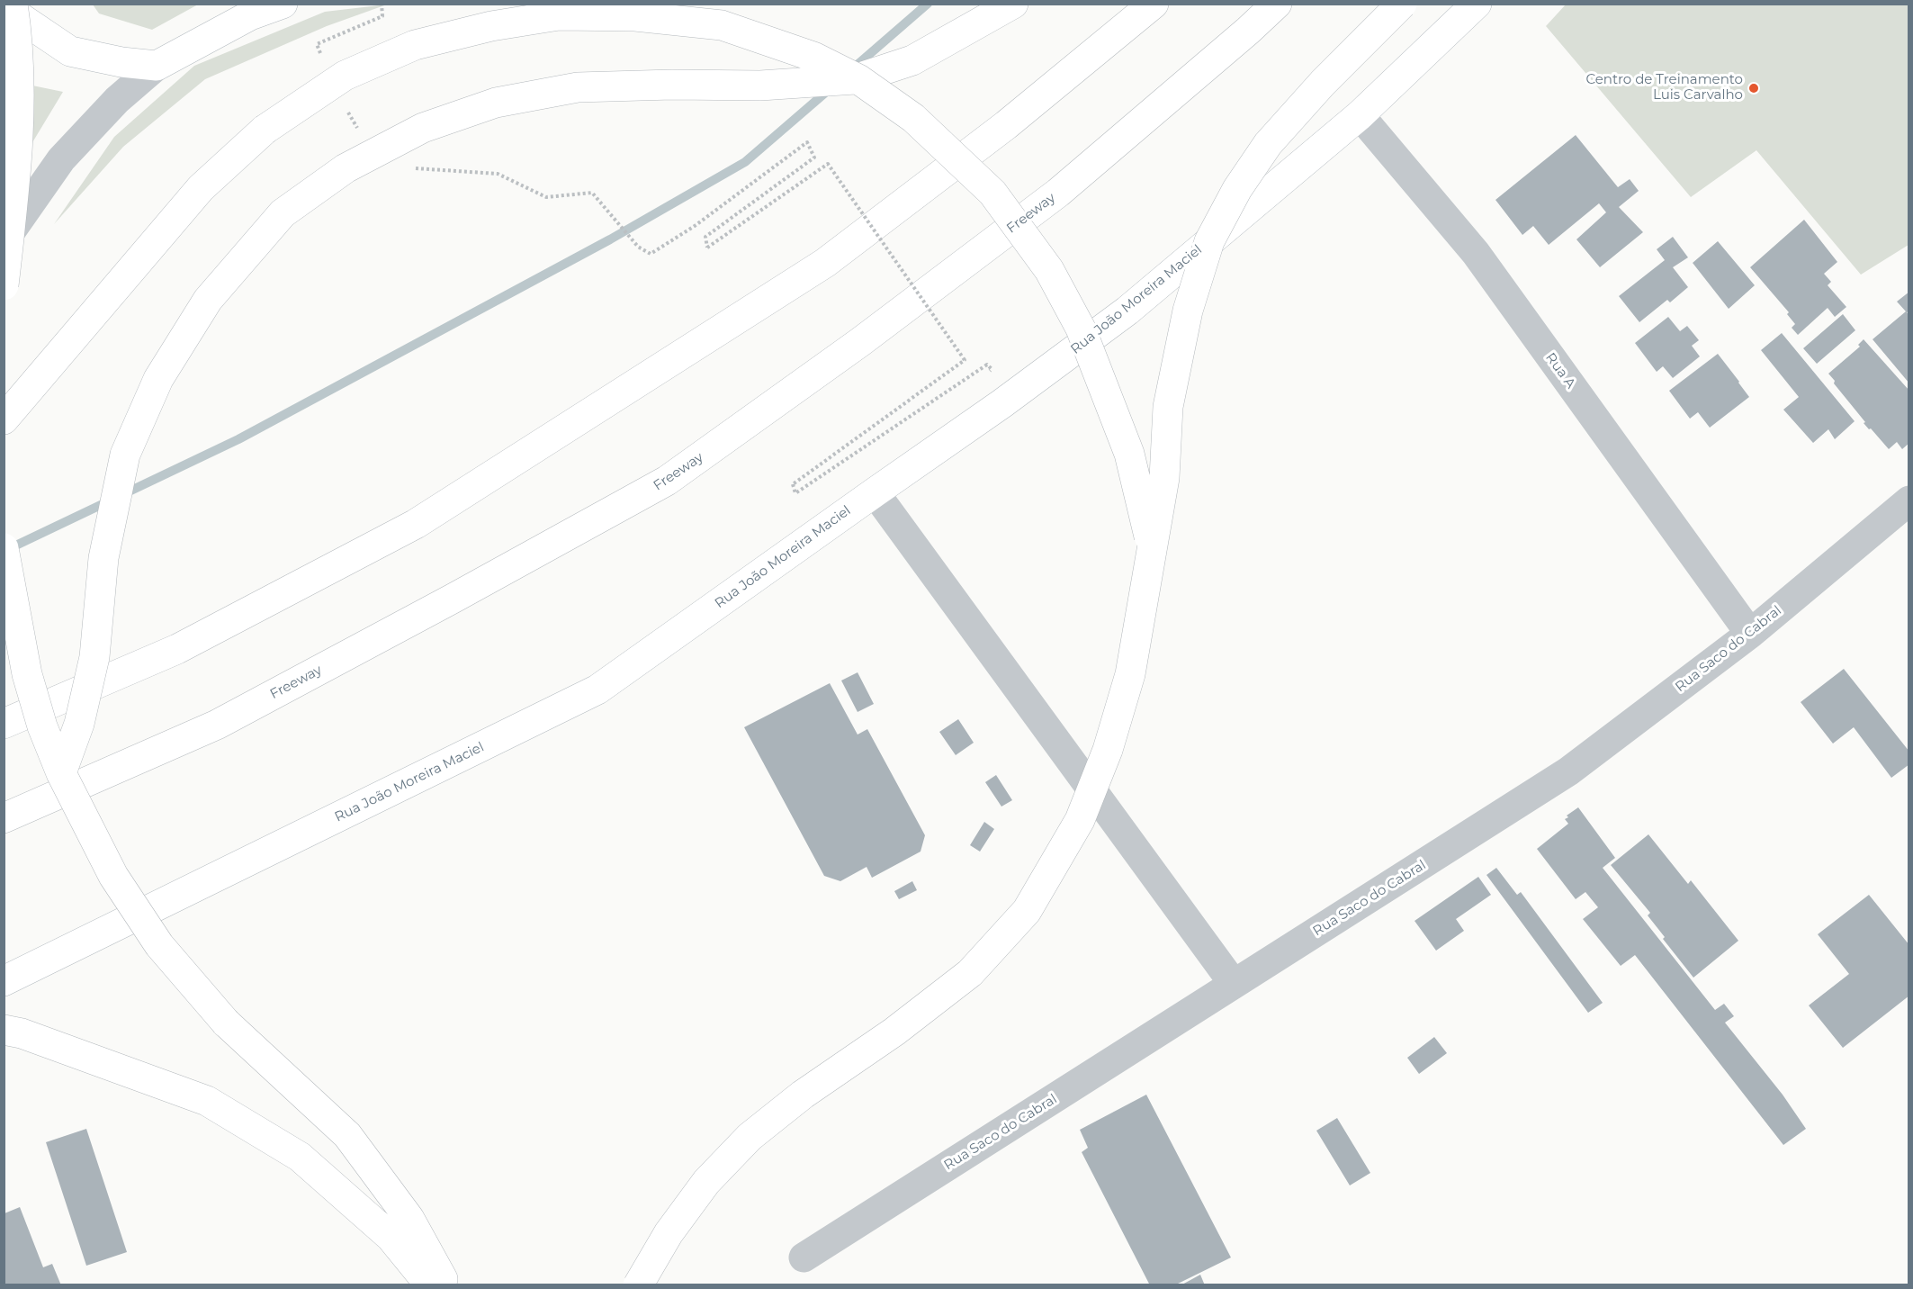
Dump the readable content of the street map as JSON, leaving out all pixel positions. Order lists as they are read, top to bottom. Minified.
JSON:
{"streets":{"main road":["Freeway","Rua João Moreira Maciel"],"street":["Rua A","Rua Saco do Cabral"]},"crossings":[["Rua João Moreira Maciel","Rua A"],["Rua A","Rua Saco do Cabral"]],"places":["Centro de Treinamento Luis Carvalho"]}
